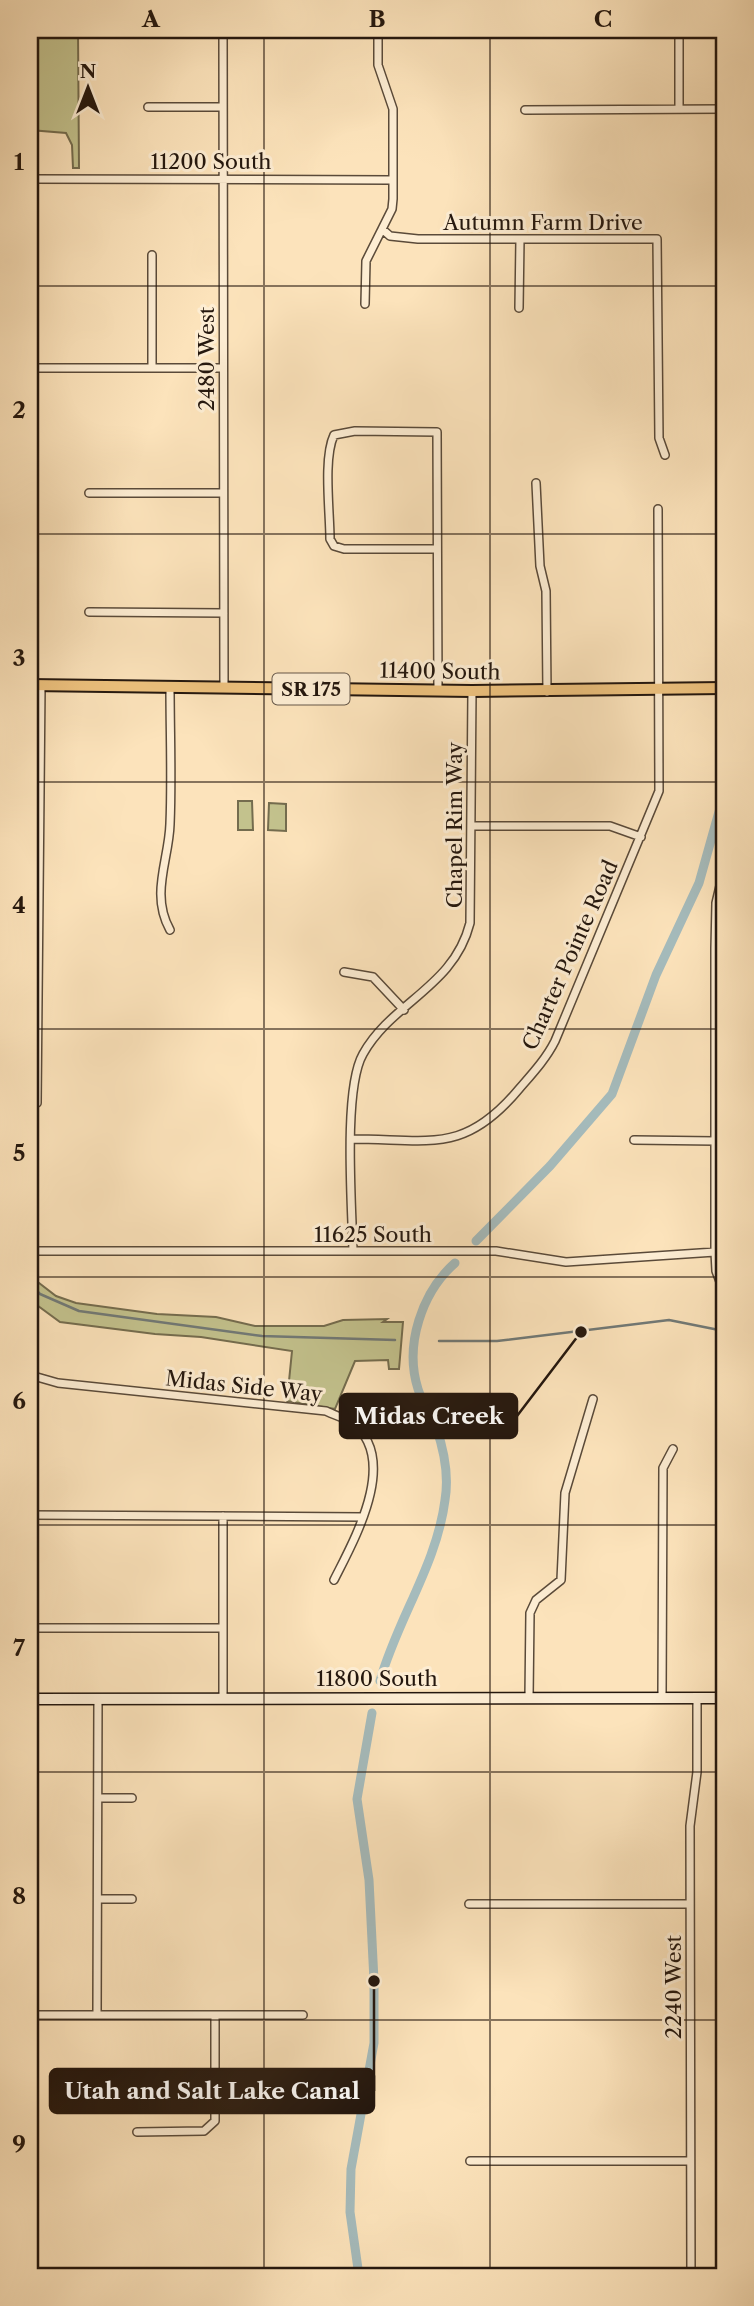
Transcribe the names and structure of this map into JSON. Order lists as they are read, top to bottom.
{
  "streets": {
    "main road": ["11400 South", "SR 175", "11800 South"],
    "street": [
      "11200 South",
      "Autumn Farm Drive",
      "2480 West",
      "Chapel Rim Way",
      "Charter Pointe Road",
      "11625 South",
      "Midas Side Way",
      "2240 West"
    ]
  },
  "crossings": [
    ["11200 South", "2480 West"],
    ["2480 West", "11400 South"],
    ["11400 South", "Chapel Rim Way"],
    ["11400 South", "Charter Pointe Road"],
    ["Chapel Rim Way", "Charter Pointe Road"],
    ["Chapel Rim Way", "11625 South"],
    ["11800 South", "2240 West"]
  ],
  "places": ["Midas Creek", "Utah and Salt Lake Canal"],
  "north": "top",
  "grid": {
    "columns": ["A", "B", "C"],
    "rows": [
      "1",
      "2",
      "3",
      "4",
      "5",
      "6",
      "7",
      "8",
      "9"
    ]
  }
}
